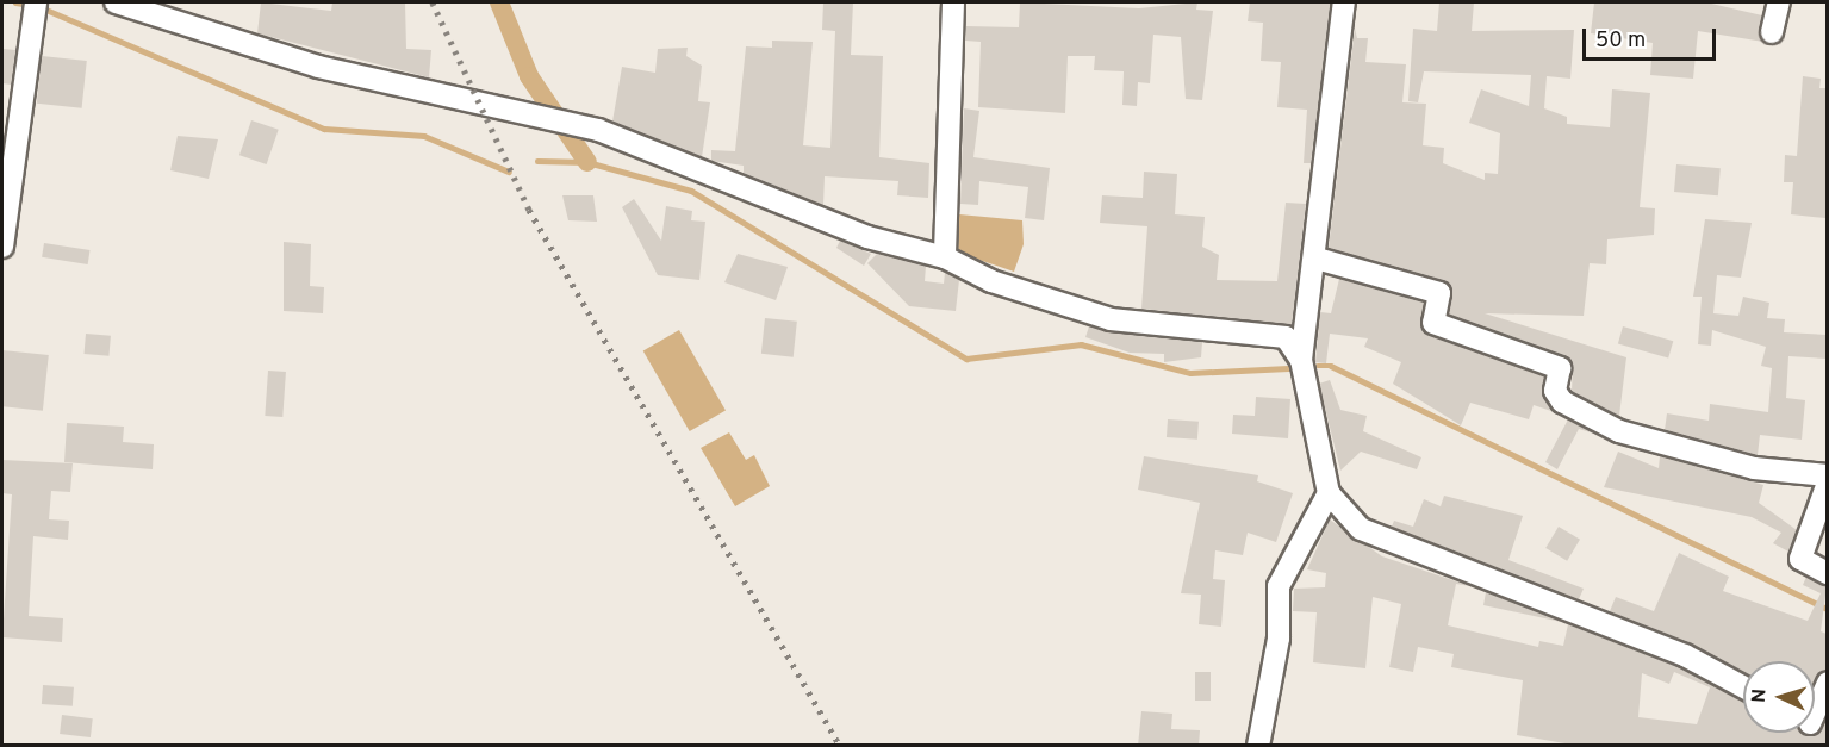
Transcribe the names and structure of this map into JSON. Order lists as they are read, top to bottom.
{
  "scale_bar": "50 m",
  "north": "left"
}
